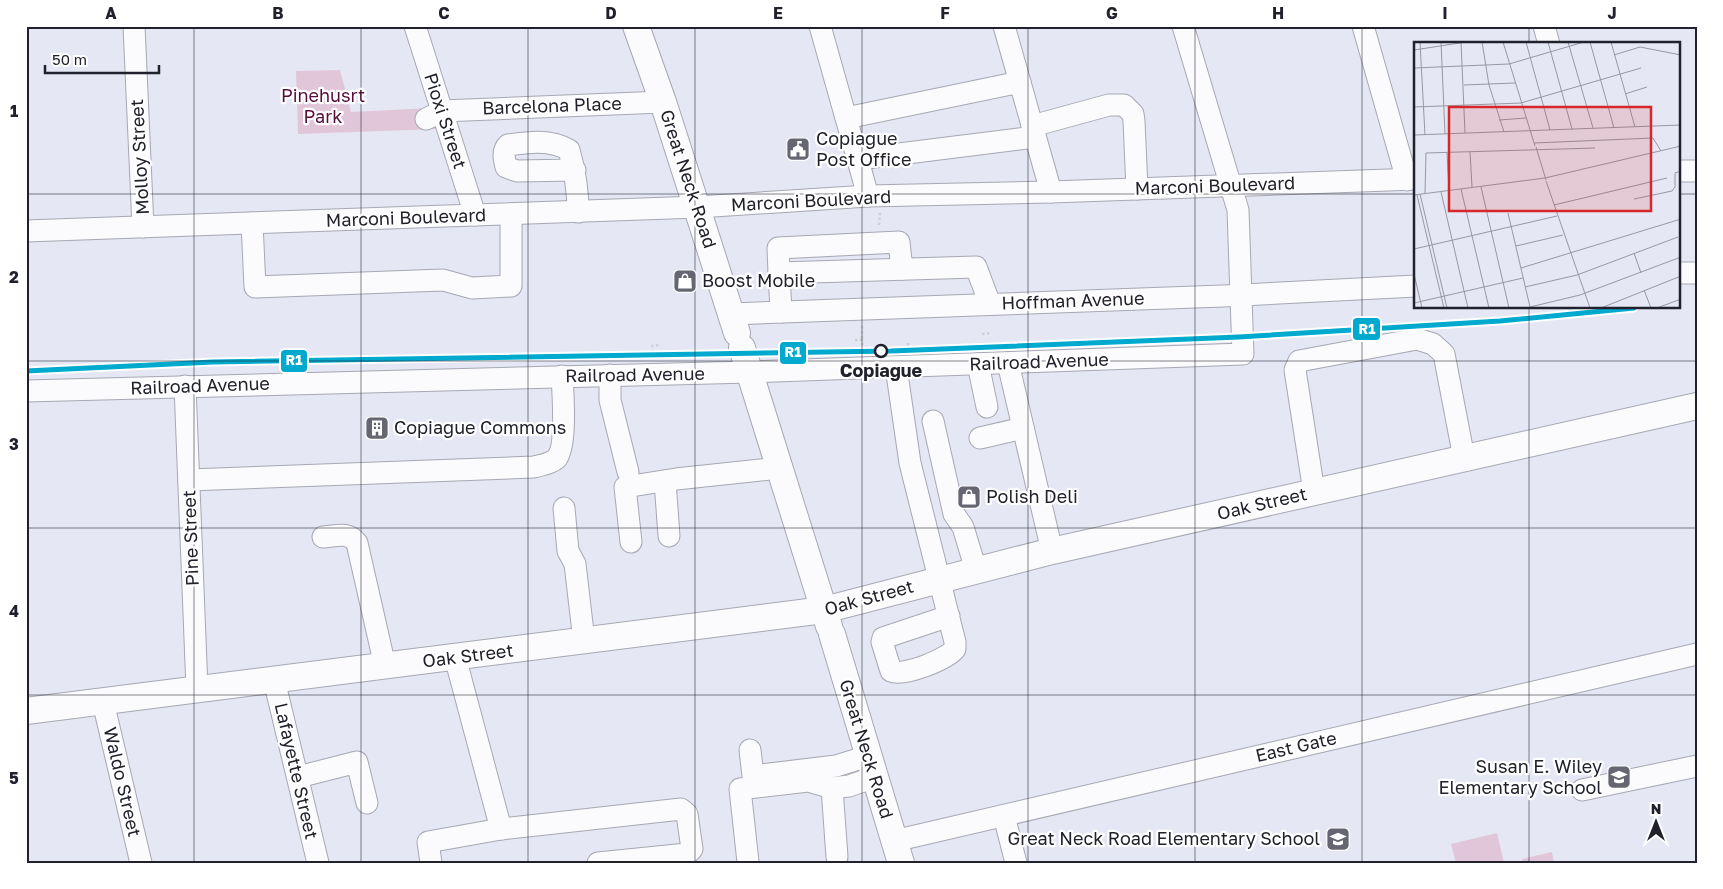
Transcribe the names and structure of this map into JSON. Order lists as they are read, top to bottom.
{
  "streets": {
    "main road": ["Great Neck Road", "Oak Street"],
    "street": [
      "Barcelona Place",
      "Pioxi Street",
      "Molloy Street",
      "Marconi Boulevard",
      "Hoffman Avenue",
      "Railroad Avenue",
      "Pine Street",
      "East Gate",
      "Lafayette Street",
      "Waldo Street"
    ]
  },
  "crossings": [
    ["Barcelona Place", "Pioxi Street"],
    ["Barcelona Place", "Great Neck Road"],
    ["Pioxi Street", "Marconi Boulevard"],
    ["Molloy Street", "Marconi Boulevard"],
    ["Great Neck Road", "Marconi Boulevard"],
    ["Great Neck Road", "Hoffman Avenue"],
    ["Great Neck Road", "Railroad Avenue"],
    ["Great Neck Road", "Oak Street"],
    ["Great Neck Road", "East Gate"],
    ["Hoffman Avenue", "Railroad Avenue"],
    ["Railroad Avenue", "Pine Street"],
    ["Oak Street", "Pine Street"],
    ["Oak Street", "Lafayette Street"],
    ["Oak Street", "Waldo Street"]
  ],
  "parks": ["Pinehusrt Park"],
  "places": {
    "public building": ["Copiague Post Office"],
    "shop": ["Boost Mobile", "Polish Deli"],
    "other": ["Copiague"],
    "building": ["Copiague Commons"],
    "school or university": ["Susan E. Wiley Elementary School", "Great Neck Road Elementary School"]
  },
  "lines": ["transit line R1"],
  "scale_bar": "50 m",
  "north": "top",
  "grid": {
    "columns": [
      "A",
      "B",
      "C",
      "D",
      "E",
      "F",
      "G",
      "H",
      "I",
      "J"
    ],
    "rows": [
      "1",
      "2",
      "3",
      "4",
      "5"
    ]
  }
}
